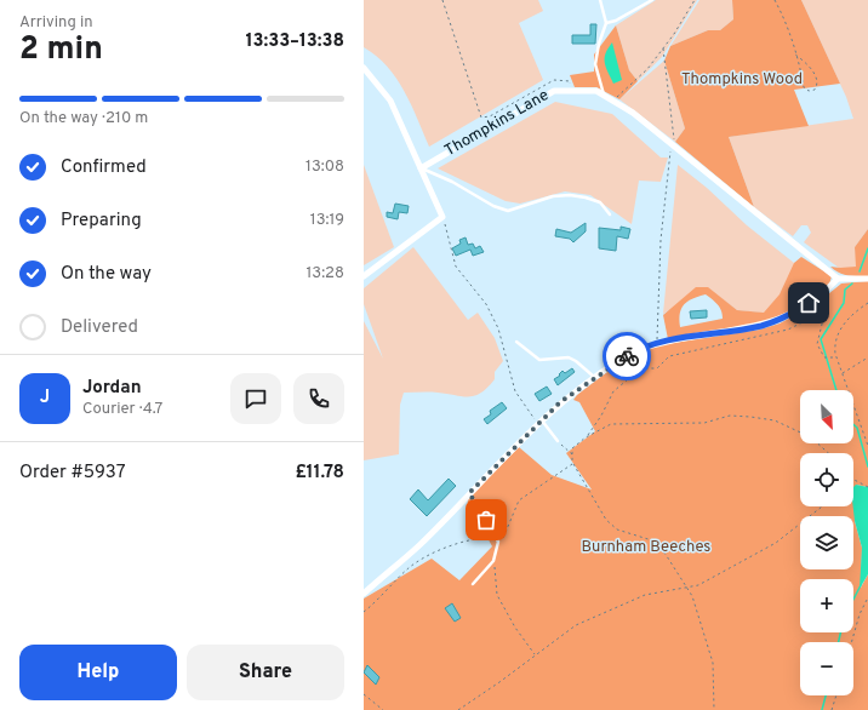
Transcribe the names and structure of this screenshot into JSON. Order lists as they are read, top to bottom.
{
  "streets": {
    "street": ["Thompkins Lane"]
  },
  "parks": ["Thompkins Wood", "Burnham Beeches"],
  "north": "bottom right",
  "page": {
    "heading": ["2 min", "Arriving in", "13:33–13:38"],
    "panel": [
      "Jordan",
      "Courier · 4.7",
      "Order #5937",
      "£11.78"
    ],
    "bar": "On the way · 210 m",
    "list": [
      ["Confirmed", "13:08"],
      ["Preparing", "13:19"],
      ["On the way", "13:28"],
      "Delivered"
    ],
    "round": "J",
    "map_buttons": ["+", "−"],
    "buttons": ["Help", "Share"]
  }
}
